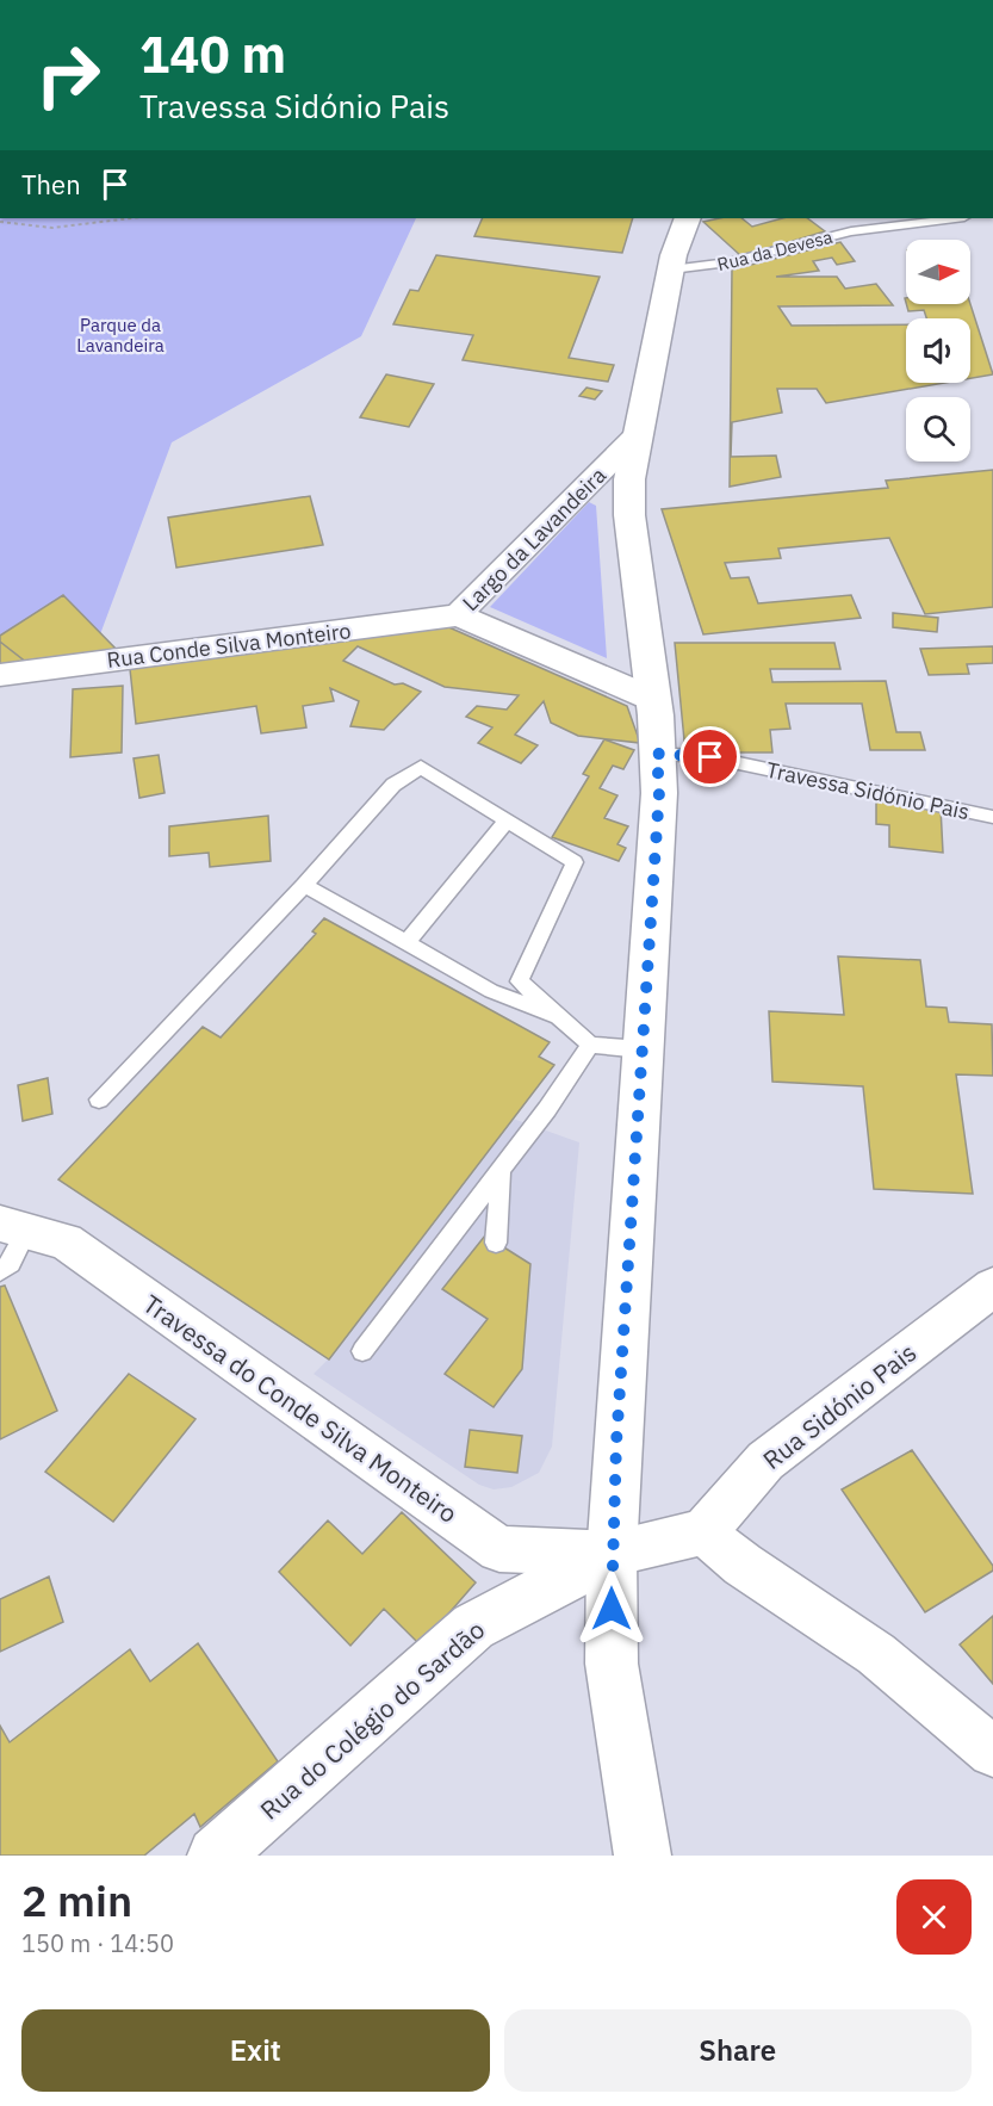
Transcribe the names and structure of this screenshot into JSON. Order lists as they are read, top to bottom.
{
  "streets": {
    "main road": ["Largo da Lavandeira", "Rua do Colégio do Sardão"],
    "street": ["Rua Conde Silva Monteiro", "Rua Sidónio Pais", "Travessa do Conde Silva Monteiro"],
    "lane": ["Rua da Devesa", "Travessa Sidónio Pais"]
  },
  "crossings": [
    ["Rua da Devesa", "Largo da Lavandeira"],
    ["Largo da Lavandeira", "Rua Conde Silva Monteiro"],
    ["Largo da Lavandeira", "Travessa Sidónio Pais"],
    ["Largo da Lavandeira", "Travessa do Conde Silva Monteiro"],
    ["Largo da Lavandeira", "Rua do Colégio do Sardão"],
    ["Travessa do Conde Silva Monteiro", "Rua do Colégio do Sardão"]
  ],
  "parks": ["Parque da Lavandeira"],
  "north": "right",
  "page": {
    "turn": ["140 m", "Travessa Sidónio Pais"],
    "then": "Then",
    "heading": ["2 min", "150 m · 14:50"],
    "buttons": ["Exit", "Share"]
  }
}
